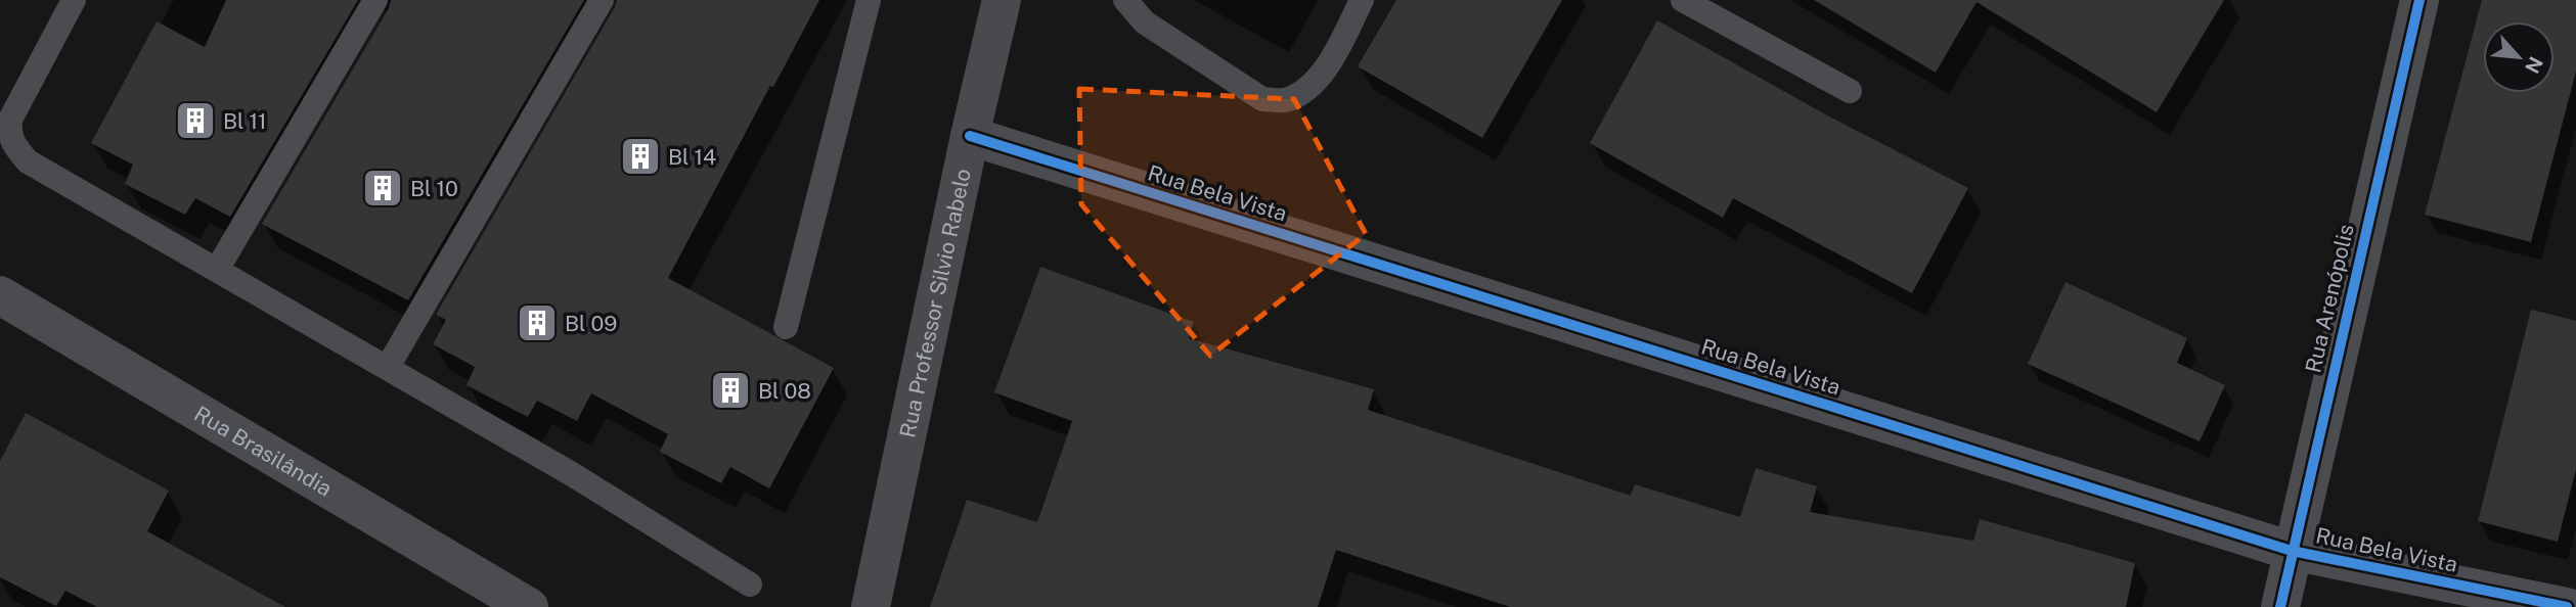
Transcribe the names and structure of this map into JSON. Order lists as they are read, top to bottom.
{
  "streets": {
    "main road": ["Rua Professor Silvio Rabelo"],
    "street": ["Rua Bela Vista", "Rua Arenópolis", "Rua Brasilândia"]
  },
  "crossings": [
    ["Rua Bela Vista", "Rua Arenópolis"],
    ["Rua Bela Vista", "Rua Professor Silvio Rabelo"]
  ],
  "places": {
    "building": [
      "Bl 11",
      "Bl 14",
      "Bl 10",
      "Bl 09",
      "Bl 08"
    ]
  },
  "north": "bottom right"
}
